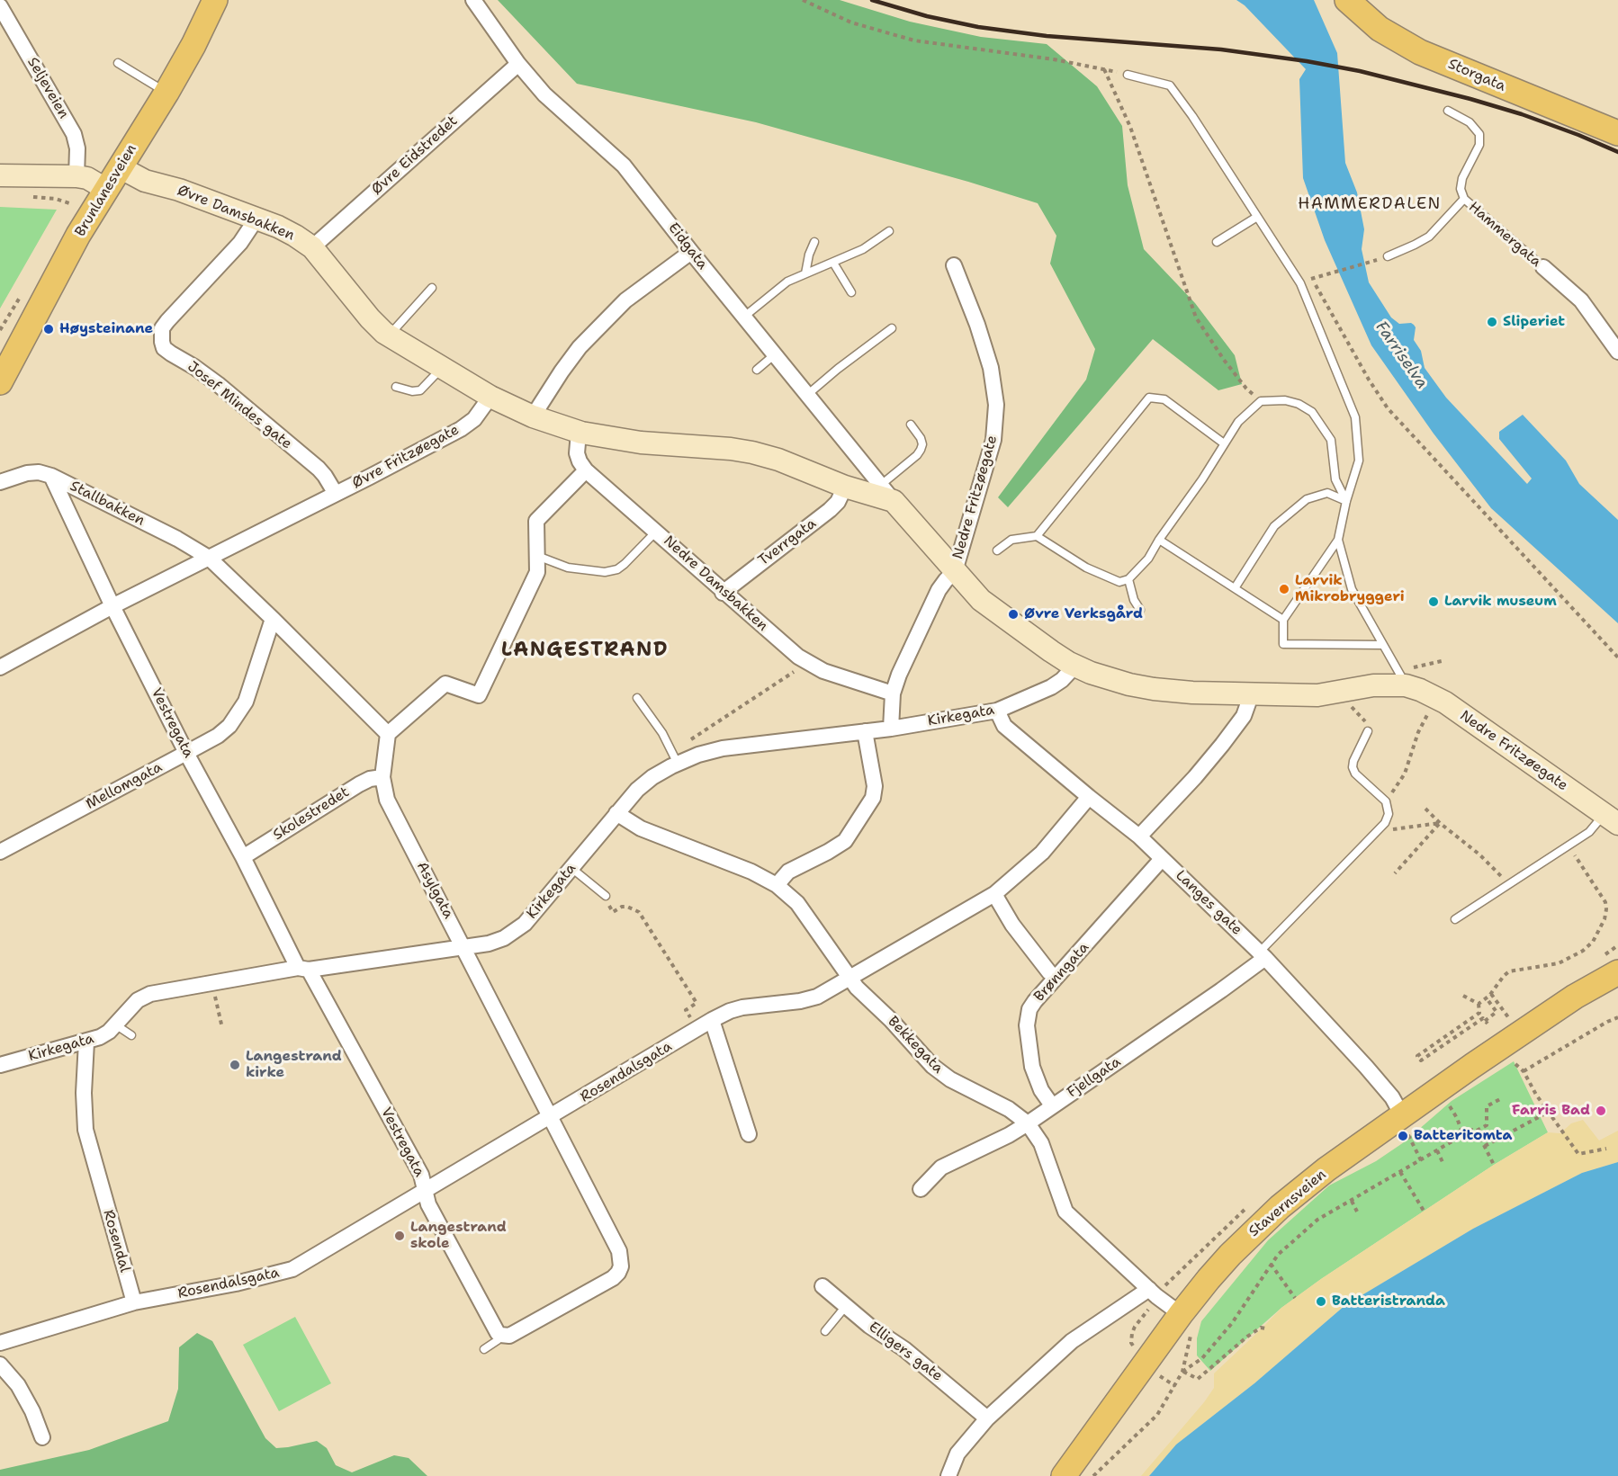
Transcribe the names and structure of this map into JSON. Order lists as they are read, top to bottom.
{
  "streets": {
    "main road": [
      "Storgata",
      "Brunlanesveien",
      "Øvre Damsbakken",
      "Nedre Fritzøegate",
      "Stavernsveien"
    ],
    "street": [
      "Seljeveien",
      "Øvre Eidstredet",
      "Hammergata",
      "Eidgata",
      "Josef Mindes gate",
      "Øvre Fritzøegate",
      "Stallbakken",
      "Tverrgata",
      "Nedre Damsbakken",
      "Kirkegata",
      "Vestregata",
      "Mellomgata",
      "Skolestredet",
      "Asylgata",
      "Langes gate",
      "Brønngata",
      "Bekkegata",
      "Rosendalsgata",
      "Fjellgata",
      "Rosendal",
      "Elligers gate"
    ]
  },
  "crossings": [
    ["Øvre Eidstredet", "Øvre Damsbakken"],
    ["Øvre Eidstredet", "Eidgata"],
    ["Brunlanesveien", "Øvre Damsbakken"],
    ["Øvre Damsbakken", "Josef Mindes gate"],
    ["Øvre Damsbakken", "Øvre Fritzøegate"],
    ["Josef Mindes gate", "Øvre Fritzøegate"],
    ["Øvre Fritzøegate", "Stallbakken"],
    ["Øvre Fritzøegate", "Vestregata"],
    ["Nedre Fritzøegate", "Kirkegata"],
    ["Stallbakken", "Vestregata"],
    ["Tverrgata", "Nedre Damsbakken"],
    ["Kirkegata", "Vestregata"],
    ["Kirkegata", "Asylgata"],
    ["Kirkegata", "Langes gate"],
    ["Kirkegata", "Bekkegata"],
    ["Kirkegata", "Rosendal"],
    ["Vestregata", "Mellomgata"],
    ["Vestregata", "Skolestredet"],
    ["Vestregata", "Asylgata"],
    ["Vestregata", "Rosendalsgata"],
    ["Skolestredet", "Asylgata"],
    ["Asylgata", "Rosendalsgata"],
    ["Langes gate", "Brønngata"],
    ["Langes gate", "Rosendalsgata"],
    ["Langes gate", "Fjellgata"],
    ["Langes gate", "Stavernsveien"],
    ["Brønngata", "Fjellgata"],
    ["Bekkegata", "Rosendalsgata"],
    ["Bekkegata", "Fjellgata"],
    ["Bekkegata", "Stavernsveien"],
    ["Rosendalsgata", "Rosendal"]
  ],
  "districts": ["HAMMERDALEN", "LANGESTRAND"],
  "water": ["Farriselva"],
  "places": [
    "Sliperiet",
    "Høysteinane",
    "Larvik Mikrobryggeri",
    "Larvik museum",
    "Øvre Verksgård",
    "Langestrand kirke",
    "Farris Bad",
    "Batteritomta",
    "Langestrand skole",
    "Batteristranda"
  ]
}
